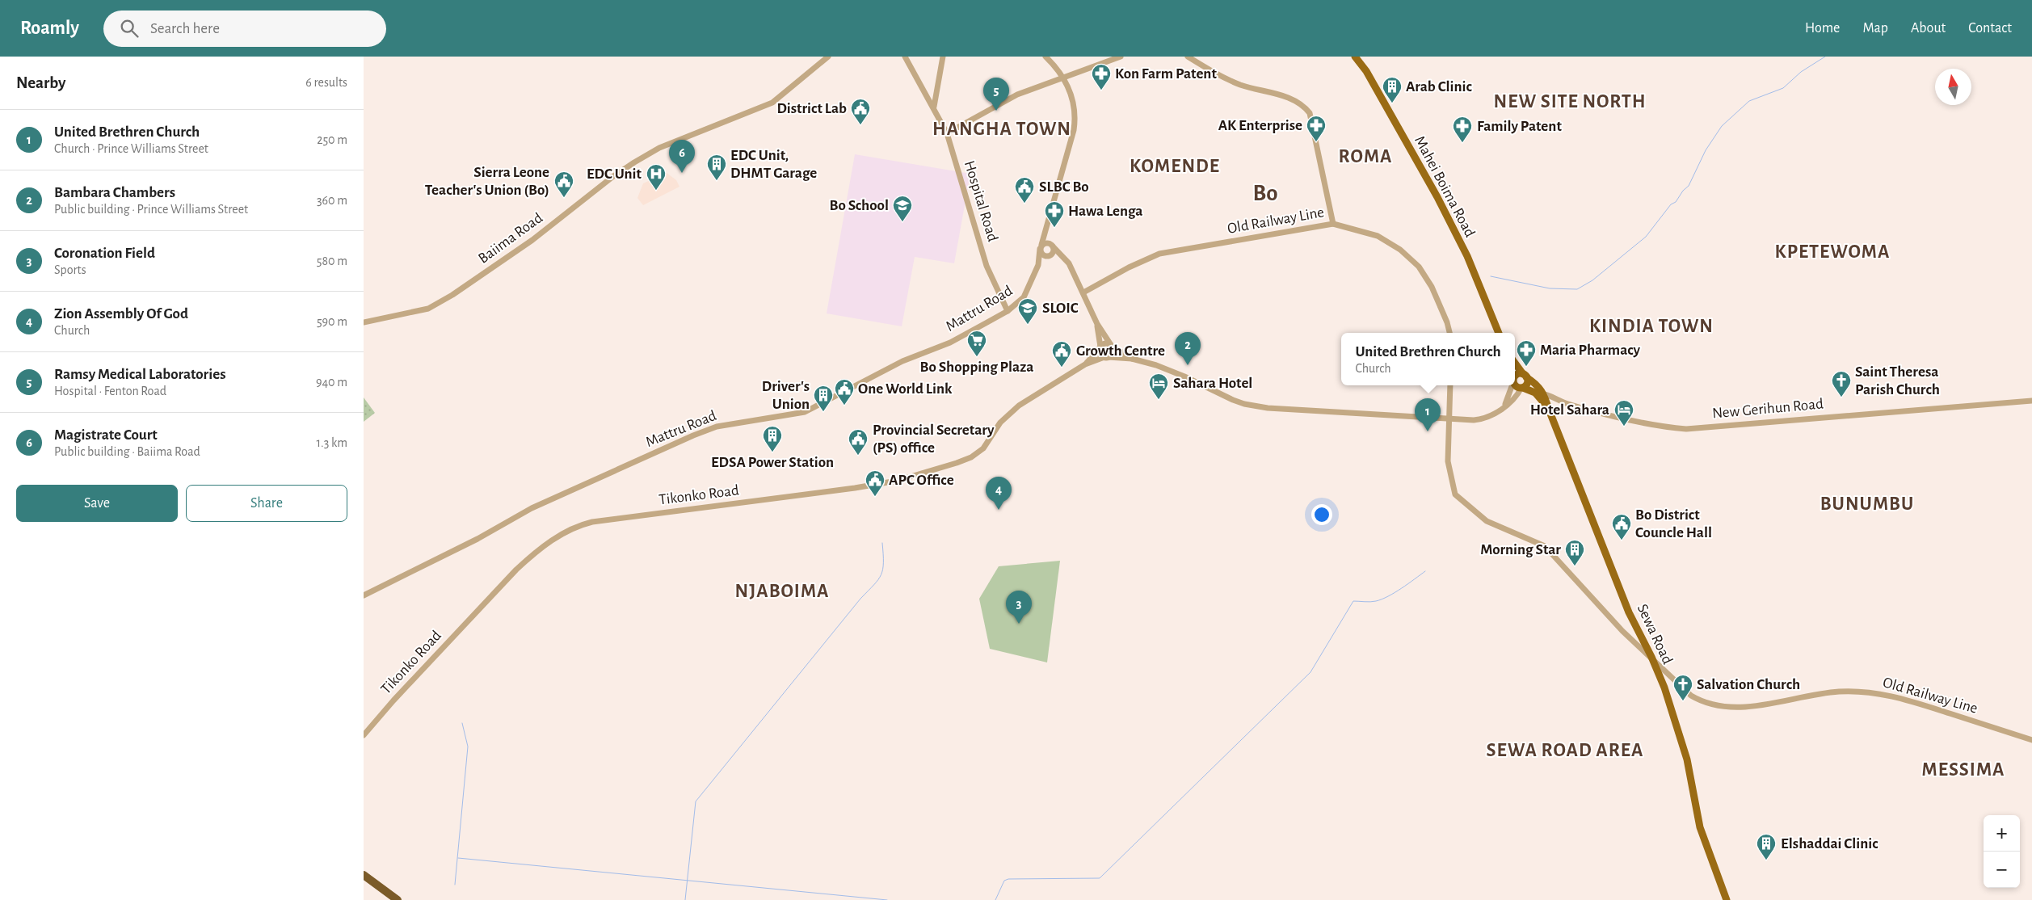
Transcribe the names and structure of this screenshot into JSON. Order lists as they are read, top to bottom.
{
  "streets": {
    "main road": ["Mahei Boima Road", "Sewa Road"],
    "street": [
      "Hospital Road",
      "Old Railway Line",
      "Baiima Road",
      "Mattru Road",
      "New Gerihun Road",
      "Tikonko Road"
    ]
  },
  "crossings": [
    ["Hospital Road", "Mattru Road"],
    ["Old Railway Line", "Sewa Road"]
  ],
  "districts": [
    "NEW SITE NORTH",
    "HANGHA TOWN",
    "ROMA",
    "KOMENDE",
    "Bo",
    "KPETEWOMA",
    "KINDIA TOWN",
    "BUNUMBU",
    "NJABOIMA",
    "SEWA ROAD AREA",
    "MESSIMA"
  ],
  "places": {
    "pharmacy": [
      "Kon Farm Patent",
      "AK Enterprise",
      "Family Patent",
      "Hawa Lenga",
      "Maria Pharmacy"
    ],
    "building": [
      "Arab Clinic",
      "EDC Unit, DHMT Garage",
      "Driver's Union",
      "EDSA Power Station",
      "Morning Star",
      "Elshaddai Clinic"
    ],
    "public building": [
      "District Lab",
      "Sierra Leone Teacher's Union (Bo)",
      "SLBC Bo",
      "Growth Centre",
      "One World Link",
      "Provincial Secretary (PS) office",
      "APC Office",
      "Bo District Councle Hall"
    ],
    "hospital": ["EDC Unit"],
    "school or university": ["Bo School", "SLOIC"],
    "supermarket": ["Bo Shopping Plaza"],
    "church": ["Saint Theresa Parish Church", "Salvation Church"],
    "hotel": ["Sahara Hotel", "Hotel Sahara"]
  },
  "north": "top",
  "page": {
    "header": "Roamly",
    "search": "Search here",
    "nav": [
      "Home",
      "Map",
      "About",
      "Contact"
    ],
    "heading": ["Nearby", "6 results"],
    "pins": [
      "5",
      "6",
      "2",
      "1",
      "4",
      "3"
    ],
    "list": [
      {
        "mark": "1",
        "name": "United Brethren Church",
        "note": "Church · Prince Williams Street",
        "value": "250 m"
      },
      {
        "mark": "2",
        "name": "Bambara Chambers",
        "note": "Public building · Prince Williams Street",
        "value": "360 m"
      },
      {
        "mark": "3",
        "name": "Coronation Field",
        "note": "Sports",
        "value": "580 m"
      },
      {
        "mark": "4",
        "name": "Zion Assembly Of God",
        "note": "Church",
        "value": "590 m"
      },
      {
        "mark": "5",
        "name": "Ramsy Medical Laboratories",
        "note": "Hospital · Fenton Road",
        "value": "940 m"
      },
      {
        "mark": "6",
        "name": "Magistrate Court",
        "note": "Public building · Baiima Road",
        "value": "1.3 km"
      }
    ],
    "popup": ["United Brethren Church", "Church"],
    "buttons": ["Save", "Share"],
    "map_buttons": ["+", "−"]
  }
}
